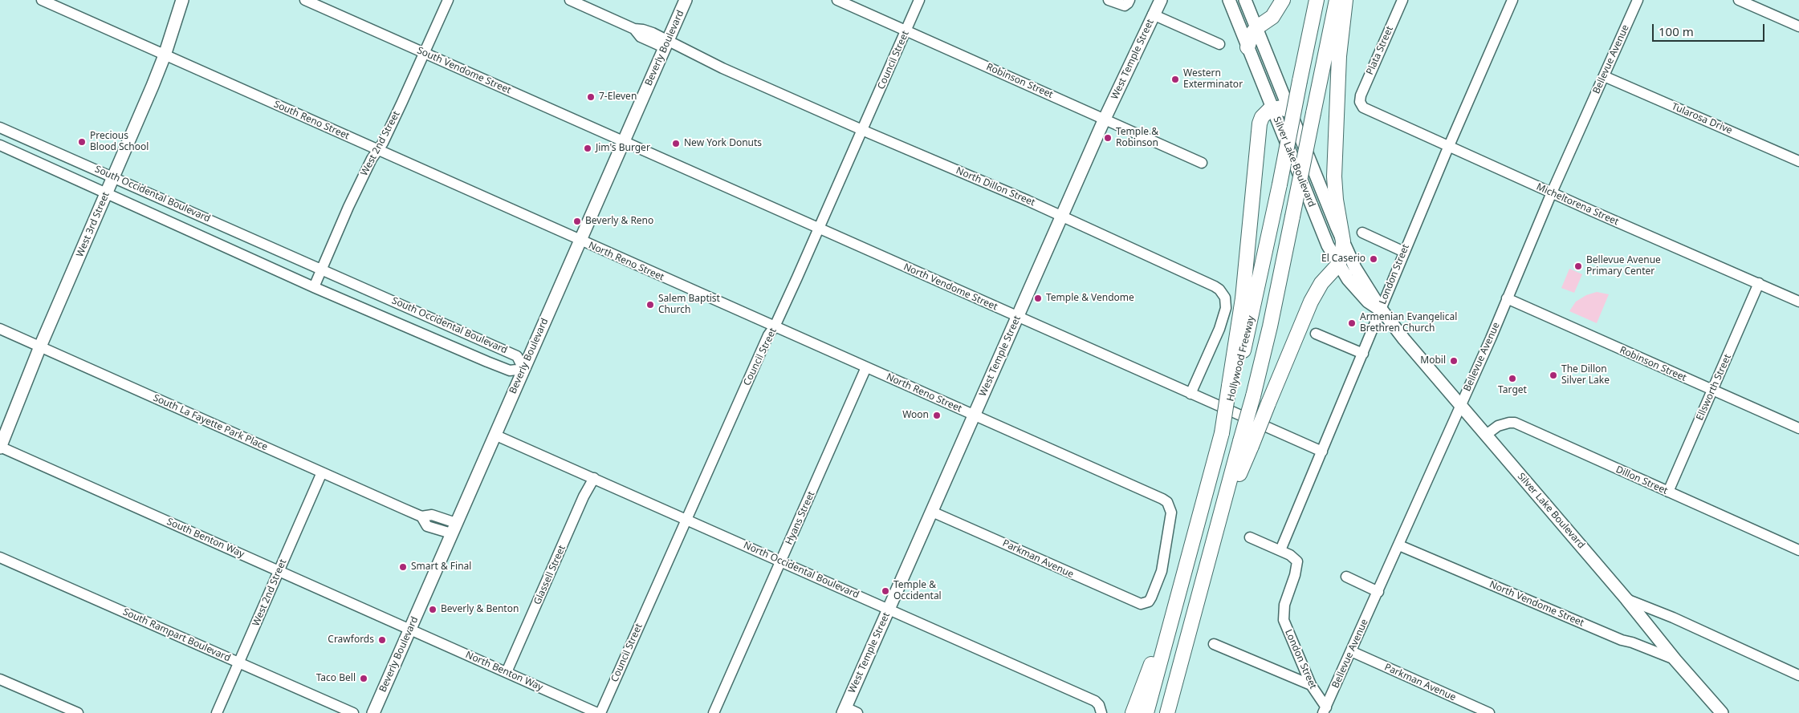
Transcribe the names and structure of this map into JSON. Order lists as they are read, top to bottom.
{
  "streets": {
    "highway": ["Hollywood Freeway"],
    "main road": [
      "Beverly Boulevard",
      "West Temple Street",
      "Silver Lake Boulevard",
      "West 3rd Street"
    ],
    "street": [
      "Plata Street",
      "Bellevue Avenue",
      "Council Street",
      "South Vendome Street",
      "Robinson Street",
      "Tularosa Drive",
      "South Reno Street",
      "West 2nd Street",
      "North Dillon Street",
      "South Occidental Boulevard",
      "Micheltorena Street",
      "North Reno Street",
      "London Street",
      "North Vendome Street",
      "Ellsworth Street",
      "South La Fayette Park Place",
      "Dillon Street",
      "Hyans Street",
      "South Benton Way",
      "Parkman Avenue",
      "North Occidental Boulevard",
      "Glassell Street",
      "South Rampart Boulevard",
      "North Benton Way"
    ]
  },
  "crossings": [
    ["Beverly Boulevard", "South Vendome Street"],
    ["Beverly Boulevard", "South Reno Street"],
    ["Beverly Boulevard", "North Dillon Street"],
    ["Beverly Boulevard", "South Occidental Boulevard"],
    ["Beverly Boulevard", "North Reno Street"],
    ["Beverly Boulevard", "North Vendome Street"],
    ["Beverly Boulevard", "South La Fayette Park Place"],
    ["Beverly Boulevard", "South Benton Way"],
    ["Beverly Boulevard", "North Occidental Boulevard"],
    ["Beverly Boulevard", "North Benton Way"],
    ["Plata Street", "Micheltorena Street"],
    ["West Temple Street", "Robinson Street"],
    ["West Temple Street", "North Dillon Street"],
    ["West Temple Street", "North Reno Street"],
    ["West Temple Street", "North Vendome Street"],
    ["West Temple Street", "Parkman Avenue"],
    ["West Temple Street", "North Occidental Boulevard"],
    ["Bellevue Avenue", "Robinson Street"],
    ["Bellevue Avenue", "Tularosa Drive"],
    ["Bellevue Avenue", "Silver Lake Boulevard"],
    ["Bellevue Avenue", "Micheltorena Street"],
    ["Bellevue Avenue", "London Street"],
    ["Bellevue Avenue", "North Vendome Street"],
    ["Bellevue Avenue", "Parkman Avenue"],
    ["Council Street", "Robinson Street"],
    ["Council Street", "North Dillon Street"],
    ["Council Street", "North Reno Street"],
    ["Council Street", "North Vendome Street"],
    ["Council Street", "North Occidental Boulevard"],
    ["Council Street", "North Benton Way"],
    ["South Vendome Street", "West 2nd Street"],
    ["South Vendome Street", "North Vendome Street"],
    ["Robinson Street", "Ellsworth Street"],
    ["South Reno Street", "West 2nd Street"],
    ["South Reno Street", "West 3rd Street"],
    ["South Reno Street", "North Reno Street"],
    ["West 2nd Street", "South Occidental Boulevard"],
    ["West 2nd Street", "South La Fayette Park Place"],
    ["West 2nd Street", "South Benton Way"],
    ["West 2nd Street", "South Rampart Boulevard"],
    ["Silver Lake Boulevard", "London Street"],
    ["Silver Lake Boulevard", "North Vendome Street"],
    ["Silver Lake Boulevard", "Dillon Street"],
    ["North Dillon Street", "North Vendome Street"],
    ["South Occidental Boulevard", "West 3rd Street"],
    ["Micheltorena Street", "London Street"],
    ["Micheltorena Street", "Ellsworth Street"],
    ["West 3rd Street", "South La Fayette Park Place"],
    ["West 3rd Street", "South Benton Way"],
    ["North Reno Street", "Hyans Street"],
    ["North Reno Street", "Parkman Avenue"],
    ["London Street", "North Vendome Street"],
    ["Ellsworth Street", "Dillon Street"],
    ["Hyans Street", "North Occidental Boulevard"],
    ["South Benton Way", "North Benton Way"],
    ["North Occidental Boulevard", "Glassell Street"],
    ["Glassell Street", "North Benton Way"]
  ],
  "places": [
    "Western Exterminator",
    "7-Eleven",
    "Temple & Robinson",
    "Precious Blood School",
    "New York Donuts",
    "Jim's Burger",
    "Beverly & Reno",
    "El Caserio",
    "Bellevue Avenue Primary Center",
    "Temple & Vendome",
    "Salem Baptist Church",
    "Armenian Evangelical Brethren Church",
    "Mobil",
    "The Dillon Silver Lake",
    "Target",
    "Woon",
    "Smart & Final",
    "Temple & Occidental",
    "Beverly & Benton",
    "Crawfords",
    "Taco Bell"
  ],
  "scale_bar": "100 m"
}
